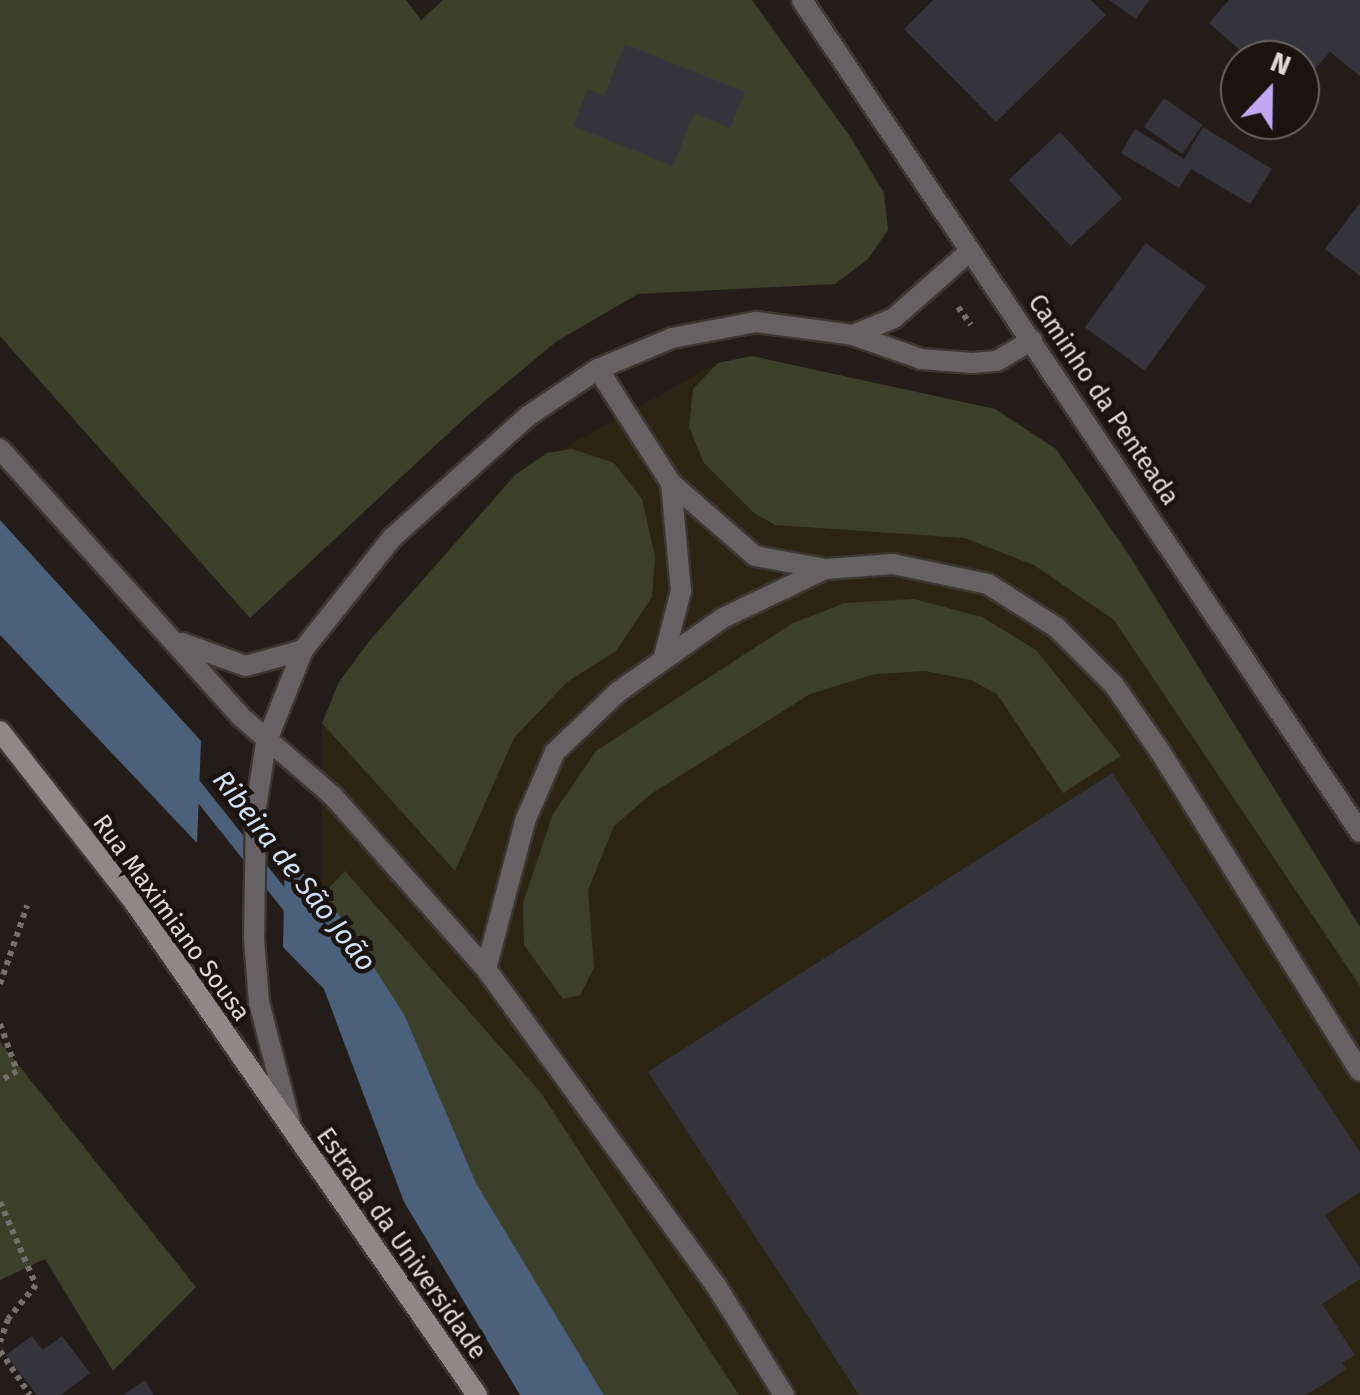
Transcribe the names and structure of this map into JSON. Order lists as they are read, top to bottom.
{
  "streets": {
    "main road": ["Rua Maximiano Sousa", "Estrada da Universidade"],
    "street": ["Caminho da Penteada"]
  },
  "crossings": [
    ["Caminho da Penteada", "Estrada da Universidade"],
    ["Rua Maximiano Sousa", "Estrada da Universidade"]
  ],
  "water": ["Ribeira de São João"],
  "north": "top"
}
